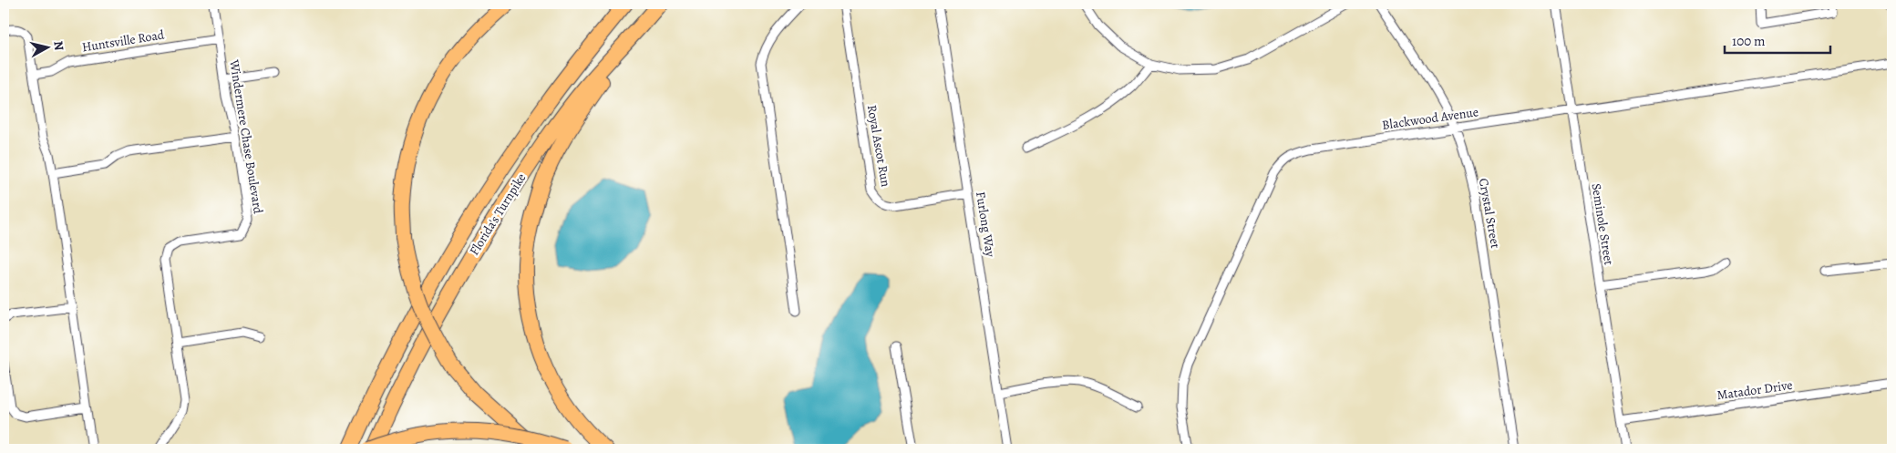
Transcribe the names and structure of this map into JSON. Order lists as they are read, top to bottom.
{
  "streets": {
    "highway": ["Florida's Turnpike"],
    "street": [
      "Huntsville Road",
      "Blackwood Avenue",
      "Windermere Chase Boulevard",
      "Royal Ascot Run",
      "Crystal Street",
      "Furlong Way",
      "Seminole Street",
      "Matador Drive"
    ]
  },
  "crossings": [
    ["Huntsville Road", "Windermere Chase Boulevard"],
    ["Blackwood Avenue", "Crystal Street"],
    ["Blackwood Avenue", "Seminole Street"],
    ["Royal Ascot Run", "Furlong Way"],
    ["Seminole Street", "Matador Drive"]
  ],
  "scale_bar": "100 m",
  "north": "right"
}
